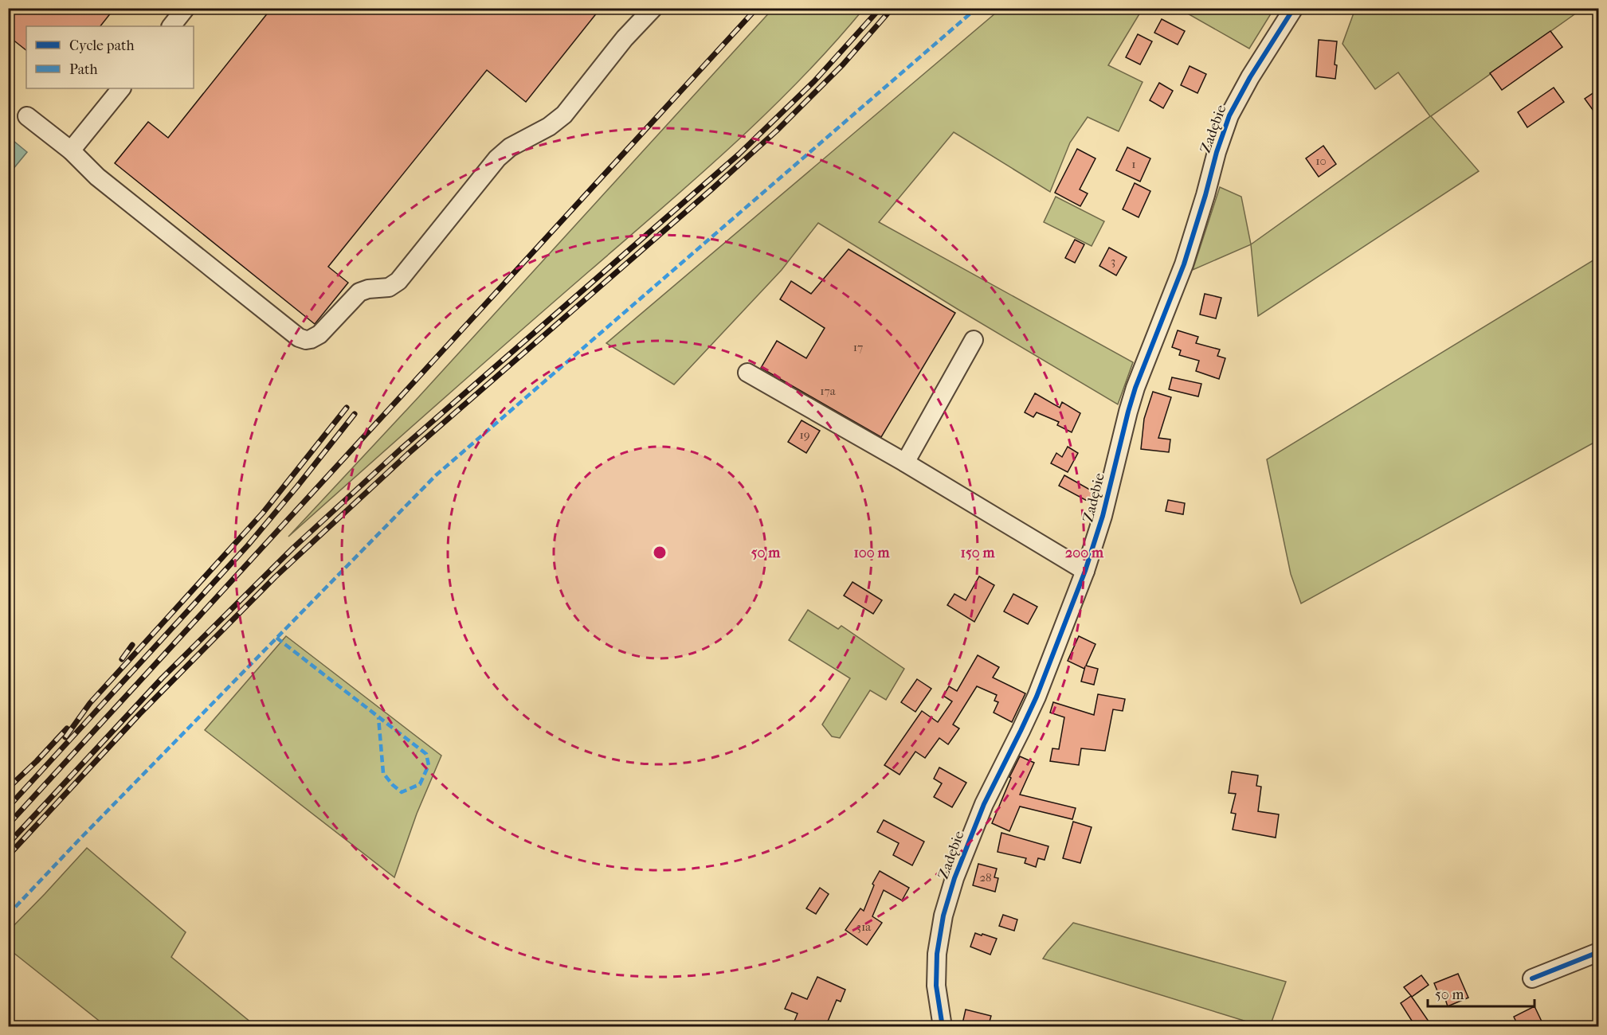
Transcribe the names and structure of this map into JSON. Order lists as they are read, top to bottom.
{
  "streets": {
    "street": ["Zadębie"]
  },
  "house_numbers": [
    "10",
    "1",
    "3",
    "17",
    "17a",
    "19",
    "28",
    "31a"
  ],
  "legend": ["Cycle path", "Path"],
  "scale_bar": "50 m",
  "rings": [
    "50 m",
    "100 m",
    "150 m",
    "200 m"
  ]
}
